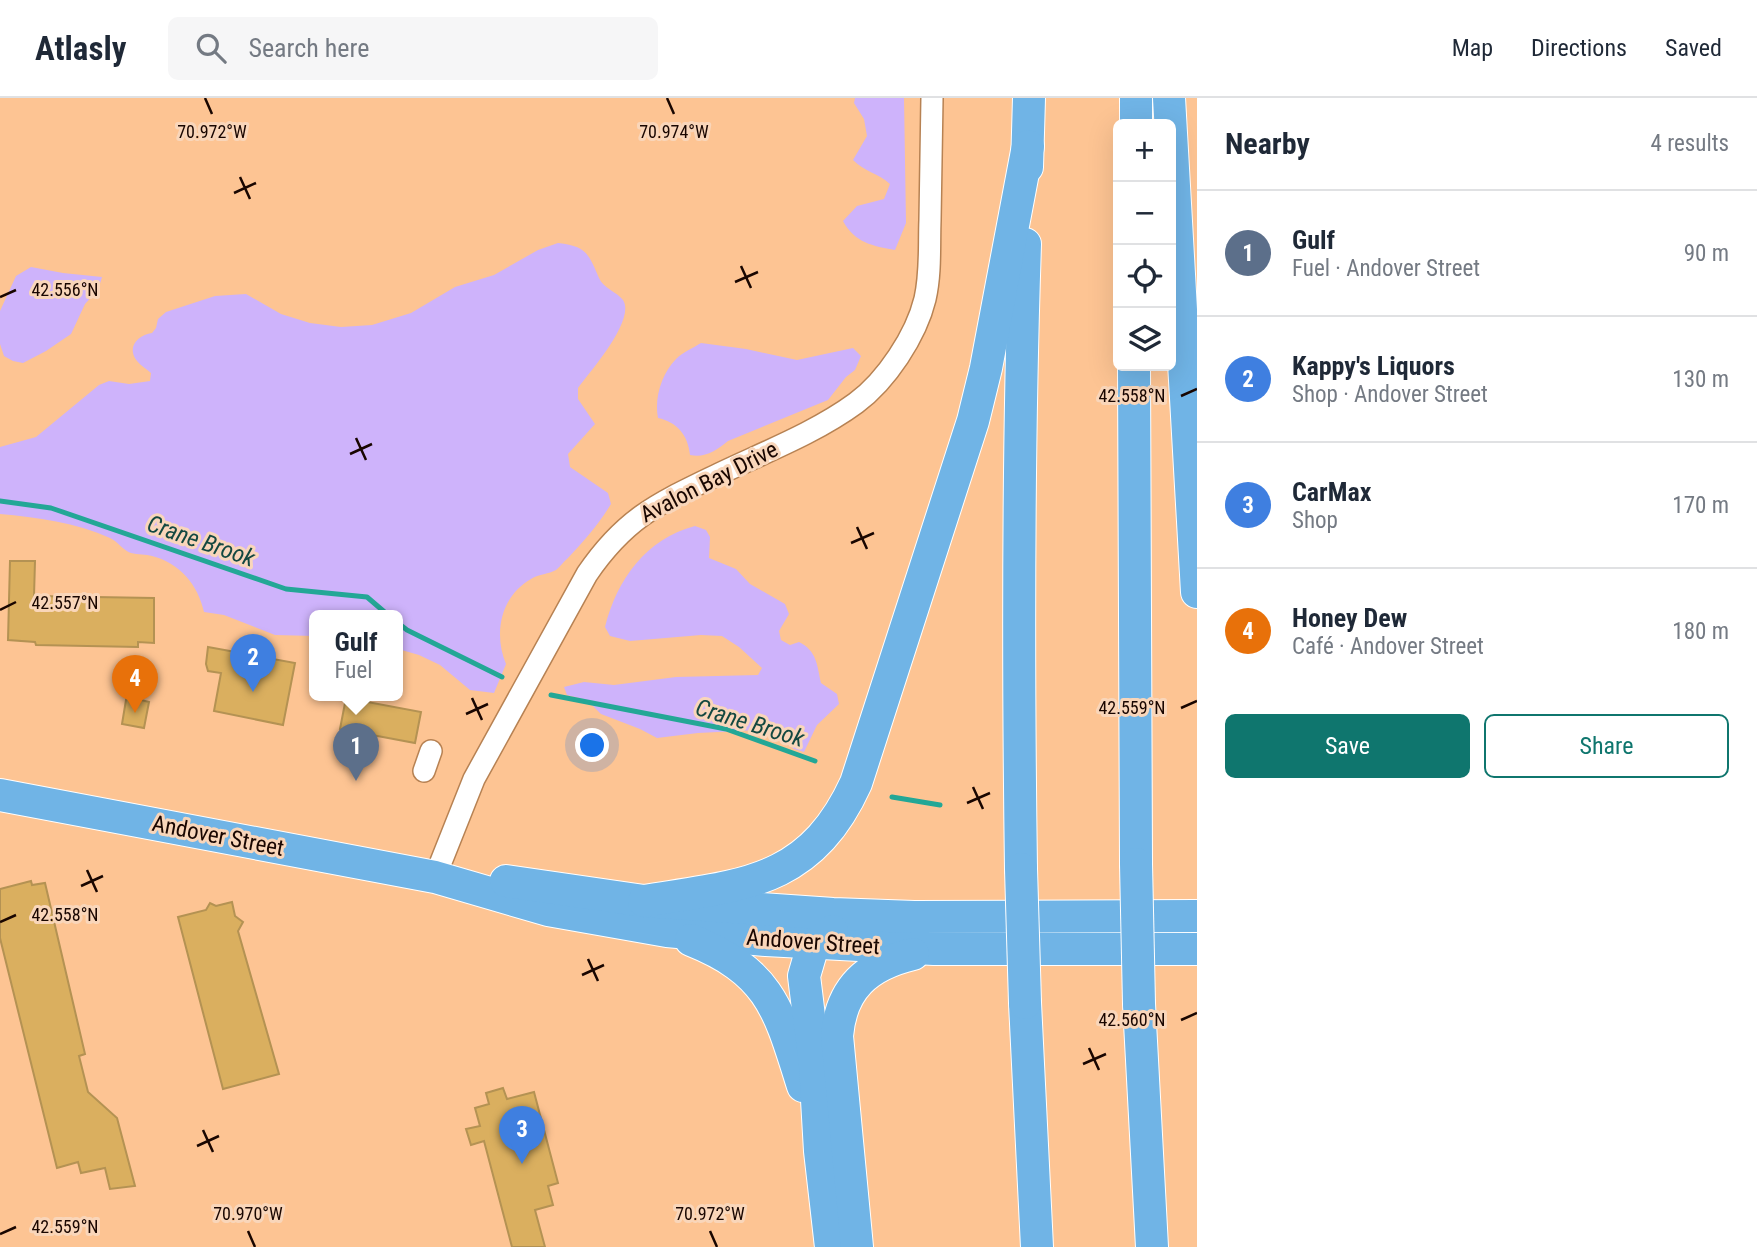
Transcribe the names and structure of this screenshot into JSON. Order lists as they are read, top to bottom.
{
  "streets": {
    "highway": ["Andover Street"],
    "street": ["Avalon Bay Drive"]
  },
  "crossings": [
    ["Avalon Bay Drive", "Andover Street"]
  ],
  "water": ["Crane Brook"],
  "page": {
    "header": "Atlasly",
    "search": "Search here",
    "nav": ["Map", "Directions", "Saved"],
    "heading": ["Nearby", "4 results"],
    "map_buttons": ["+", "−"],
    "list": [
      {
        "mark": "1",
        "name": "Gulf",
        "note": "Fuel · Andover Street",
        "value": "90 m"
      },
      {
        "mark": "2",
        "name": "Kappy's Liquors",
        "note": "Shop · Andover Street",
        "value": "130 m"
      },
      {
        "mark": "3",
        "name": "CarMax",
        "note": "Shop",
        "value": "170 m"
      },
      {
        "mark": "4",
        "name": "Honey Dew",
        "note": "Café · Andover Street",
        "value": "180 m"
      }
    ],
    "popup": ["Gulf", "Fuel"],
    "pins": [
      "2",
      "4",
      "1",
      "3"
    ],
    "buttons": ["Save", "Share"]
  },
  "coordinates": [
    "70.972°W",
    "70.974°W",
    "42.556°N",
    "42.558°N",
    "42.557°N",
    "42.559°N",
    "42.560°N",
    "70.970°W"
  ]
}
